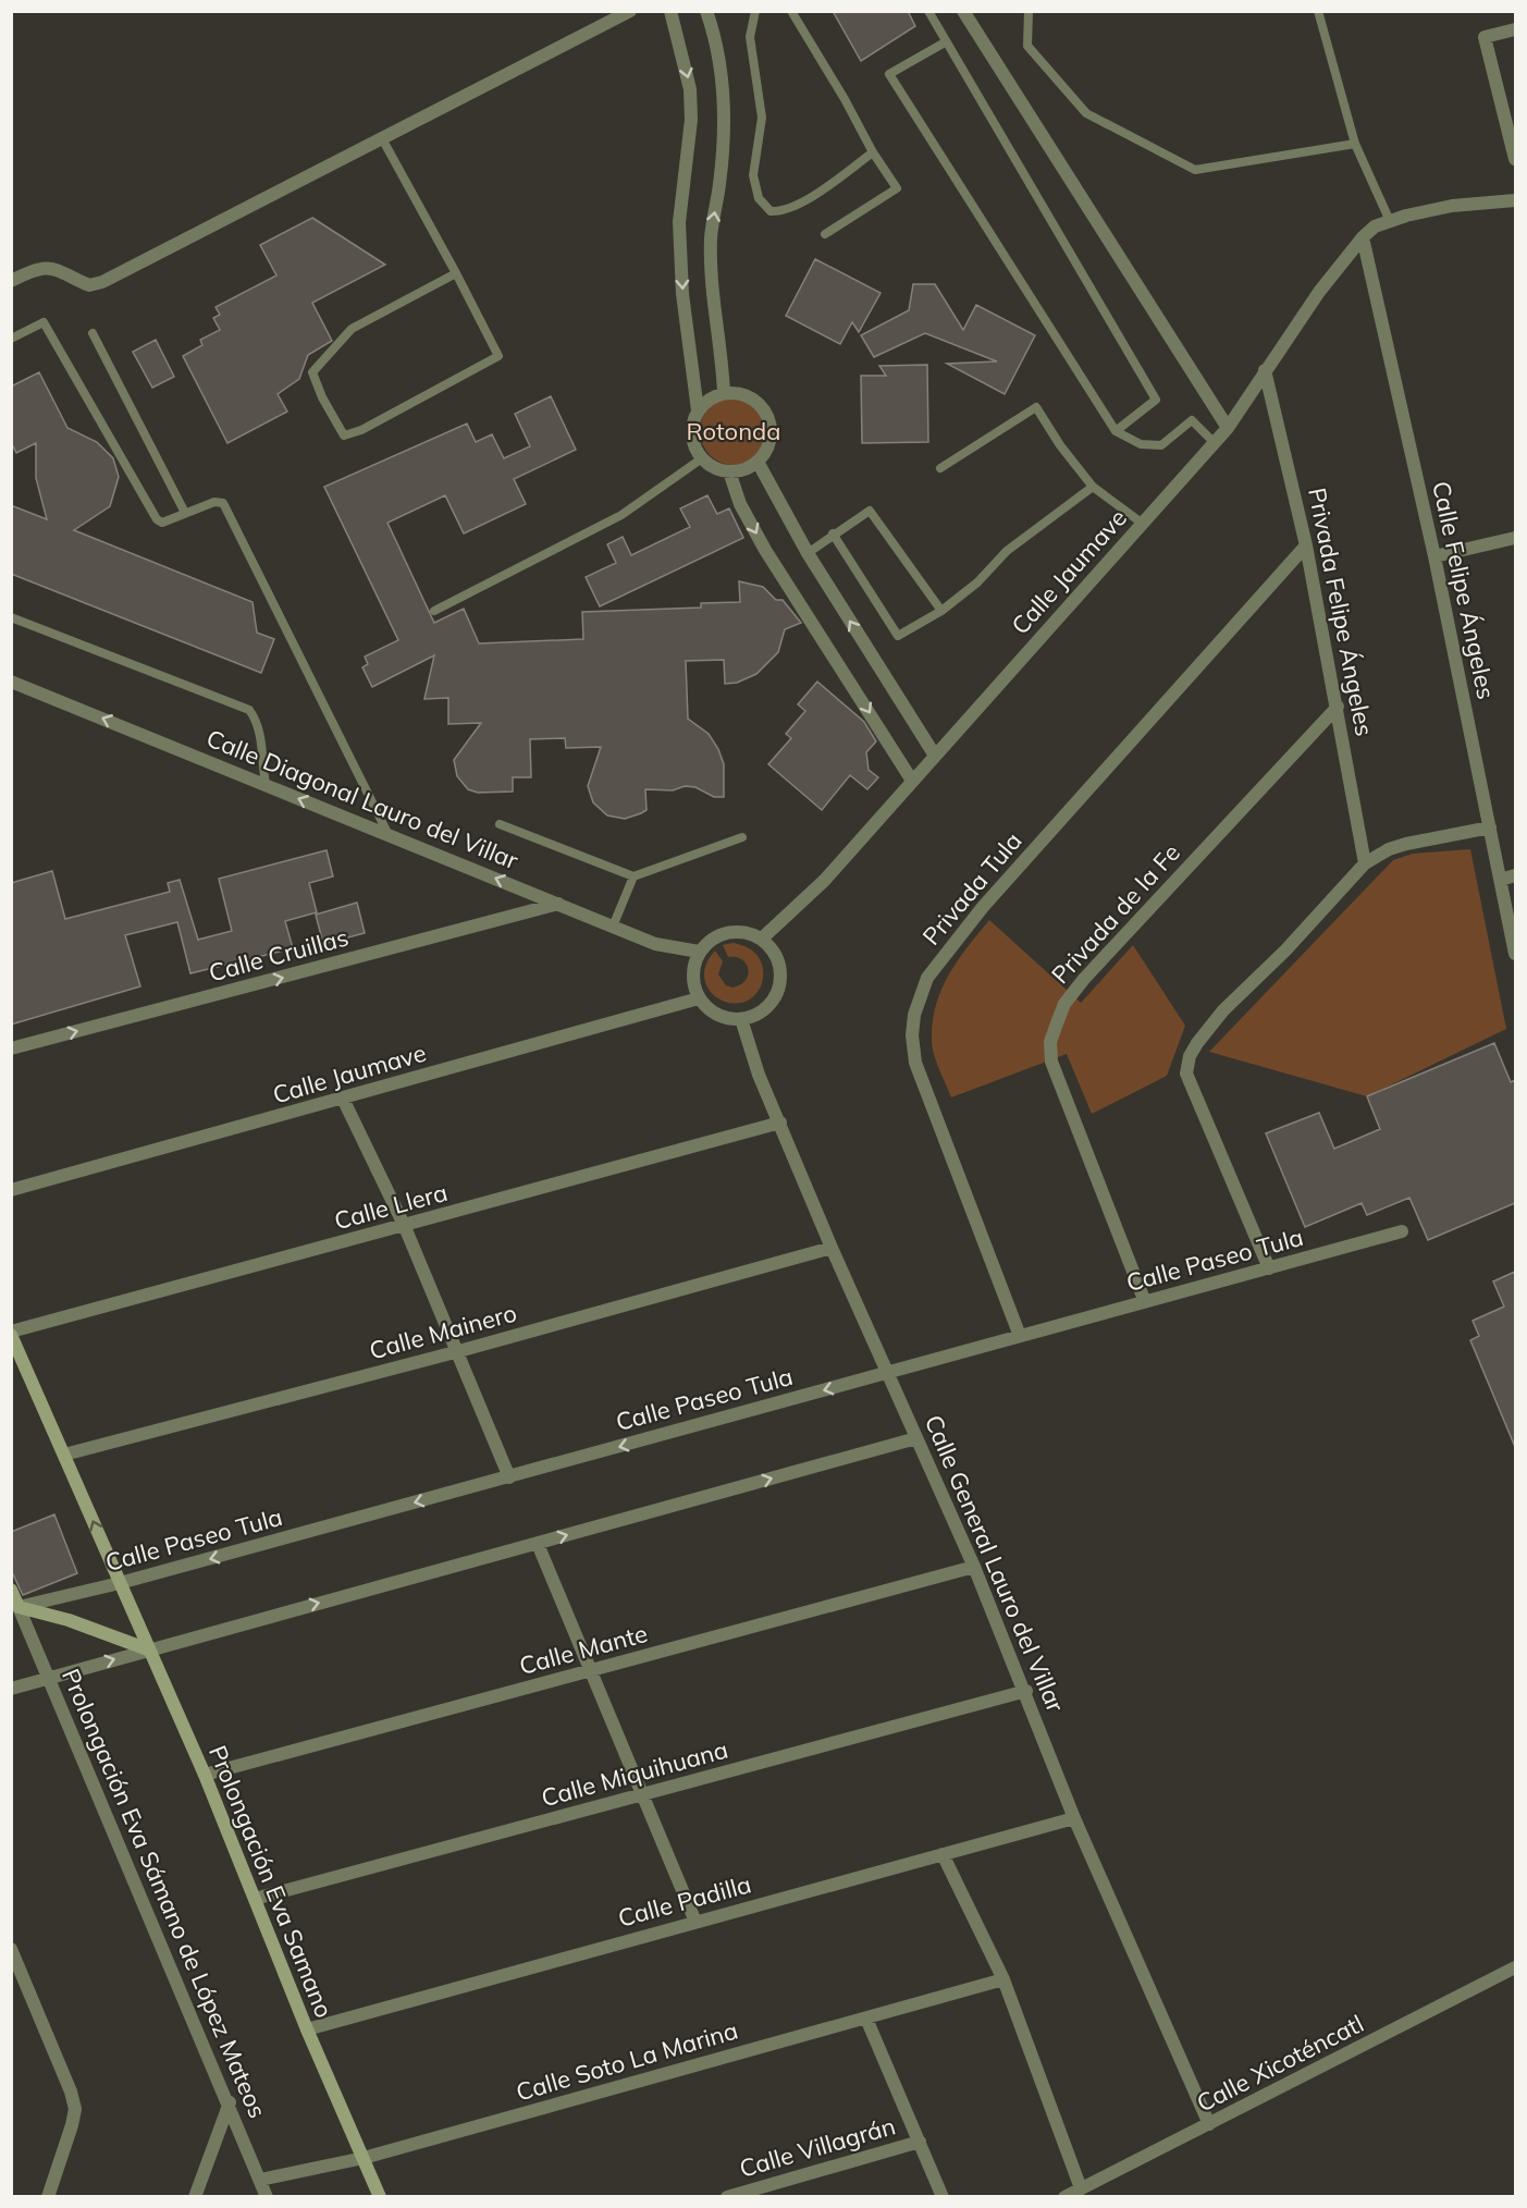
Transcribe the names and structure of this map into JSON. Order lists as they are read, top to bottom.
{
  "streets": {
    "main road": ["Prolongación Eva Samano"],
    "street": [
      "Calle Jaumave",
      "Calle Felipe Ángeles",
      "Privada Felipe Ángeles",
      "Calle Diagonal Lauro del Villar",
      "Privada Tula",
      "Privada de la Fe",
      "Calle Cruillas",
      "Calle Llera",
      "Calle Paseo Tula",
      "Calle Mainero",
      "Calle General Lauro del Villar",
      "Calle Mante",
      "Calle Miquihuana",
      "Prolongación Eva Sámano de López Mateos",
      "Calle Padilla",
      "Calle Soto La Marina",
      "Calle Xicoténcatl",
      "Calle Villagrán"
    ]
  },
  "crossings": [
    ["Calle Jaumave", "Calle Felipe Ángeles"],
    ["Calle Jaumave", "Privada Felipe Ángeles"],
    ["Calle Jaumave", "Calle Diagonal Lauro del Villar"],
    ["Calle Jaumave", "Calle General Lauro del Villar"],
    ["Privada Felipe Ángeles", "Privada Tula"],
    ["Privada Felipe Ángeles", "Privada de la Fe"],
    ["Calle Diagonal Lauro del Villar", "Calle Cruillas"],
    ["Calle Diagonal Lauro del Villar", "Calle General Lauro del Villar"],
    ["Privada Tula", "Calle Paseo Tula"],
    ["Privada de la Fe", "Calle Paseo Tula"],
    ["Calle Llera", "Calle General Lauro del Villar"],
    ["Calle Llera", "Prolongación Eva Samano"],
    ["Calle Paseo Tula", "Calle General Lauro del Villar"],
    ["Calle Paseo Tula", "Prolongación Eva Samano"],
    ["Calle Paseo Tula", "Prolongación Eva Sámano de López Mateos"],
    ["Calle Mainero", "Calle General Lauro del Villar"],
    ["Calle Mainero", "Prolongación Eva Samano"],
    ["Calle General Lauro del Villar", "Calle Mante"],
    ["Calle General Lauro del Villar", "Calle Miquihuana"],
    ["Calle General Lauro del Villar", "Calle Padilla"],
    ["Calle General Lauro del Villar", "Calle Xicoténcatl"],
    ["Calle Mante", "Prolongación Eva Samano"],
    ["Calle Miquihuana", "Prolongación Eva Samano"],
    ["Prolongación Eva Samano", "Calle Padilla"],
    ["Prolongación Eva Samano", "Calle Soto La Marina"],
    ["Prolongación Eva Sámano de López Mateos", "Calle Soto La Marina"]
  ],
  "one_way": ["Calle Diagonal Lauro del Villar", "Calle Cruillas"],
  "parks": ["Rotonda"]
}
